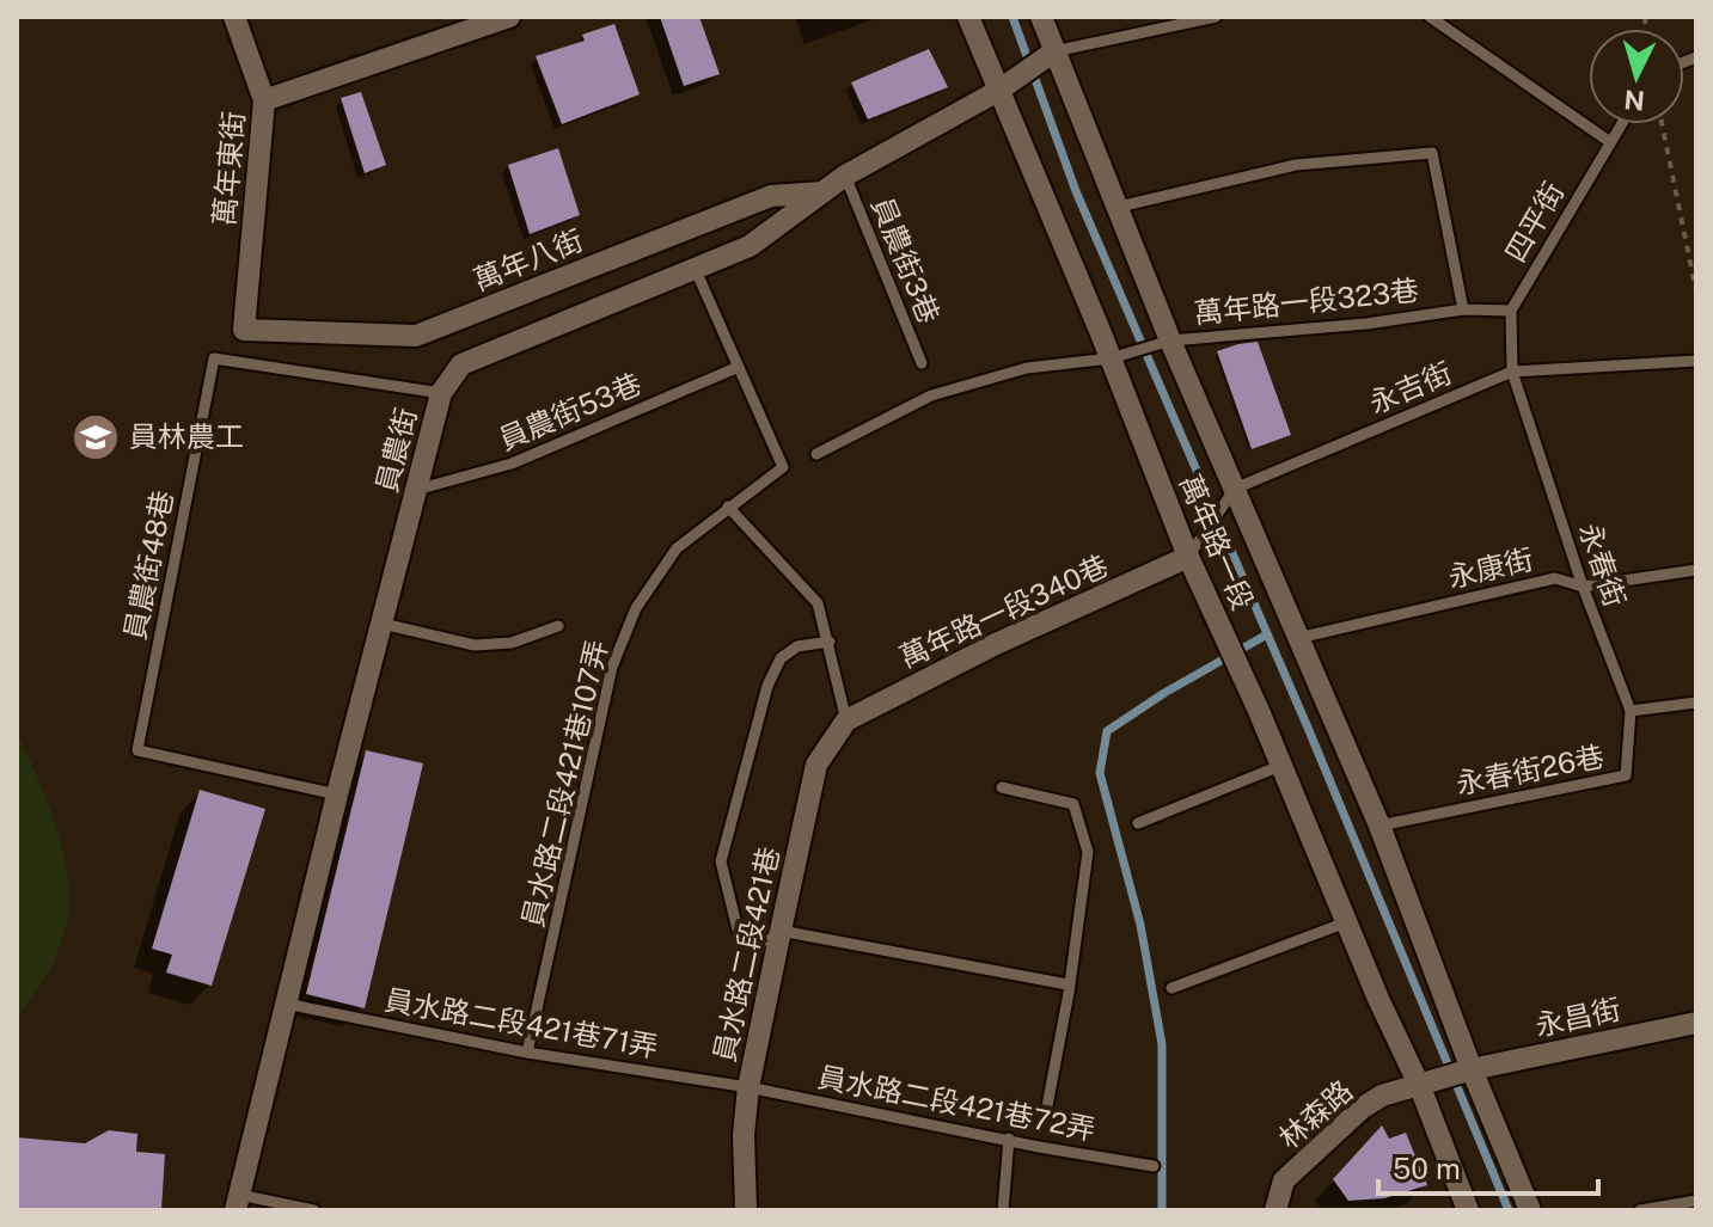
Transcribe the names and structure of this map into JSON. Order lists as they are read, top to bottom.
{
  "streets": {
    "street": [
      "萬年東街",
      "萬年八街",
      "員農街",
      "萬年路一段",
      "萬年路一段340巷",
      "員水路二段421巷",
      "永昌街",
      "林森路"
    ],
    "lane": [
      "四平街",
      "員農街3巷",
      "萬年路一段323巷",
      "永吉街",
      "員農街53巷",
      "員農街48巷",
      "永春街",
      "永康街",
      "永春街26巷",
      "員水路二段421巷107弄",
      "員水路二段421巷71弄",
      "員水路二段421巷72弄"
    ]
  },
  "crossings": [
    ["萬年東街", "萬年八街"],
    ["四平街", "萬年路一段323巷"],
    ["萬年八街", "員農街"],
    ["員農街3巷", "員農街"],
    ["萬年路一段323巷", "萬年路一段"],
    ["永吉街", "萬年路一段"],
    ["永吉街", "永春街"],
    ["員農街53巷", "員農街"],
    ["員農街53巷", "員水路二段421巷107弄"],
    ["員農街", "萬年路一段"],
    ["員農街", "員農街48巷"],
    ["員農街", "員水路二段421巷71弄"],
    ["萬年路一段", "永康街"],
    ["萬年路一段", "萬年路一段340巷"],
    ["萬年路一段", "永春街26巷"],
    ["萬年路一段", "永昌街"],
    ["萬年路一段", "林森路"],
    ["永春街", "永康街"],
    ["永春街", "永春街26巷"],
    ["萬年路一段340巷", "員水路二段421巷"],
    ["員水路二段421巷107弄", "員水路二段421巷71弄"],
    ["員水路二段421巷", "員水路二段421巷71弄"],
    ["員水路二段421巷", "員水路二段421巷72弄"],
    ["永昌街", "林森路"],
    ["員水路二段421巷71弄", "員水路二段421巷72弄"]
  ],
  "places": {
    "school or university": ["員林農工"]
  },
  "scale_bar": "50 m",
  "north": "bottom"
}
